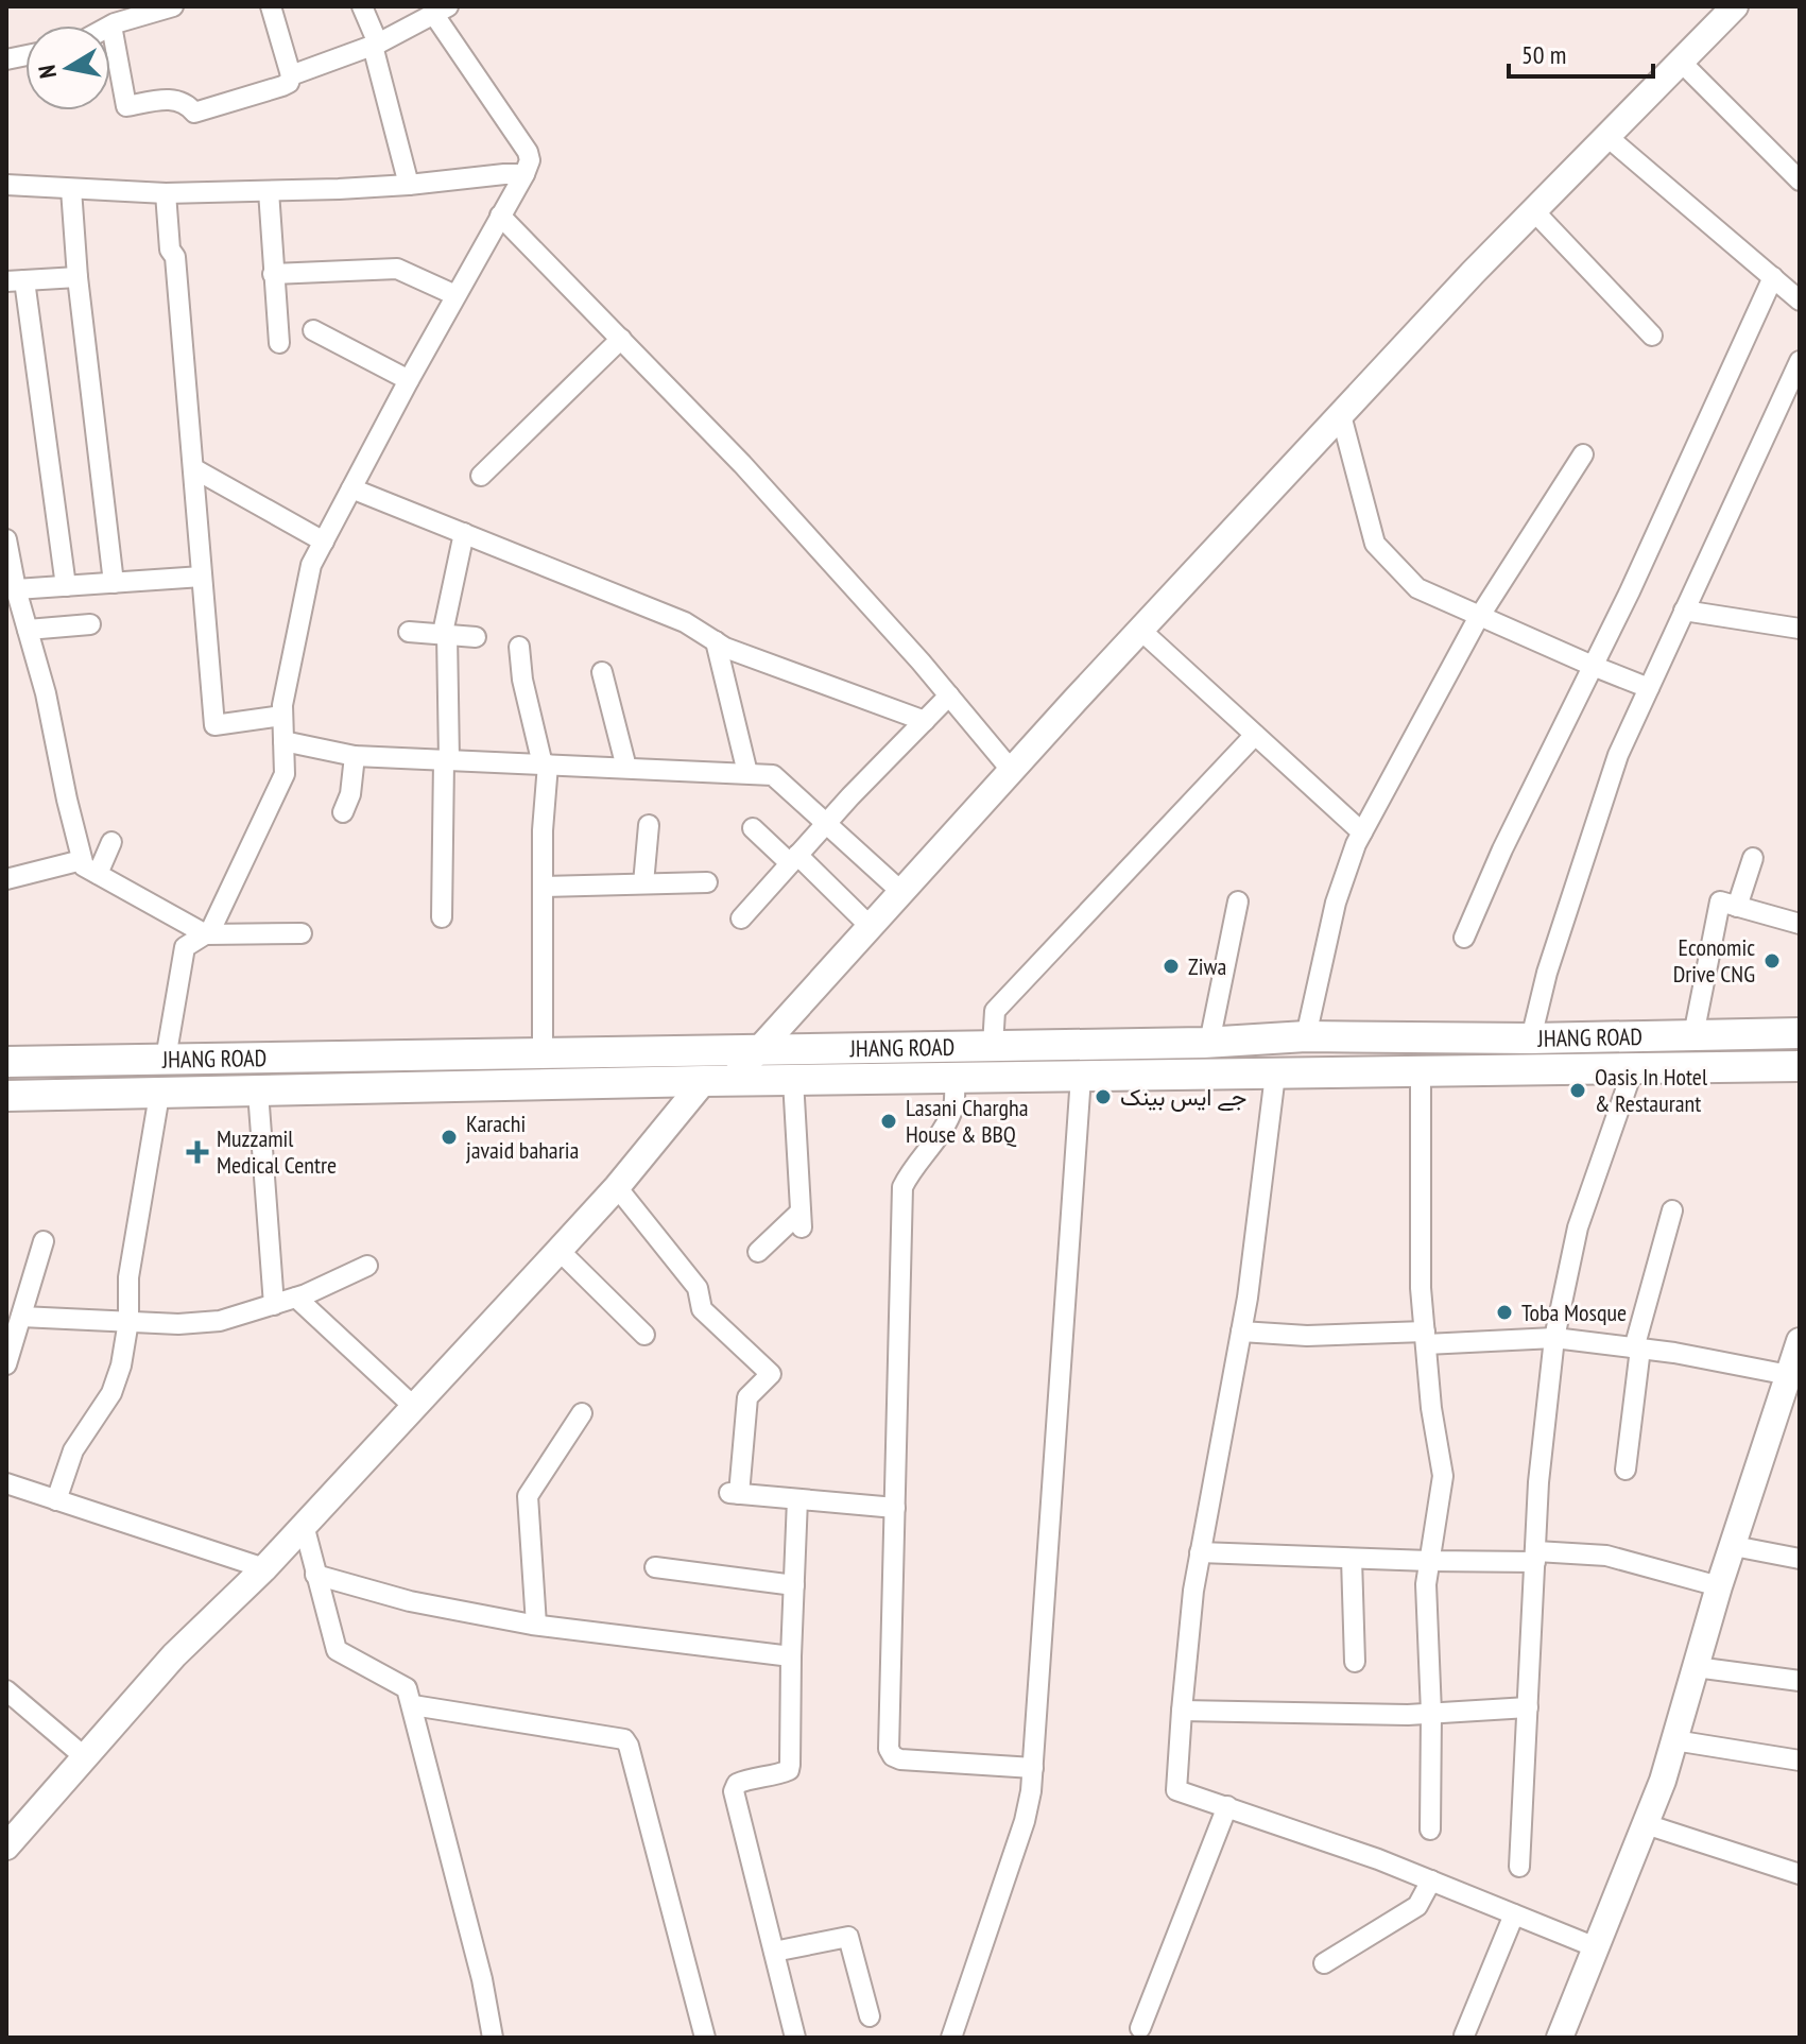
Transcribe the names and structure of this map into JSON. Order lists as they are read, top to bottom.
{
  "streets": {
    "main road": ["JHANG ROAD"]
  },
  "places": {
    "other": [
      "Economic Drive CNG",
      "Ziwa",
      "Oasis In Hotel & Restaurant",
      "جے ایس بینک",
      "Lasani Chargha House & BBQ",
      "Karachi javaid baharia",
      "Toba Mosque"
    ],
    "health": ["Muzzamil Medical Centre"]
  },
  "scale_bar": "50 m",
  "north": "left"
}
